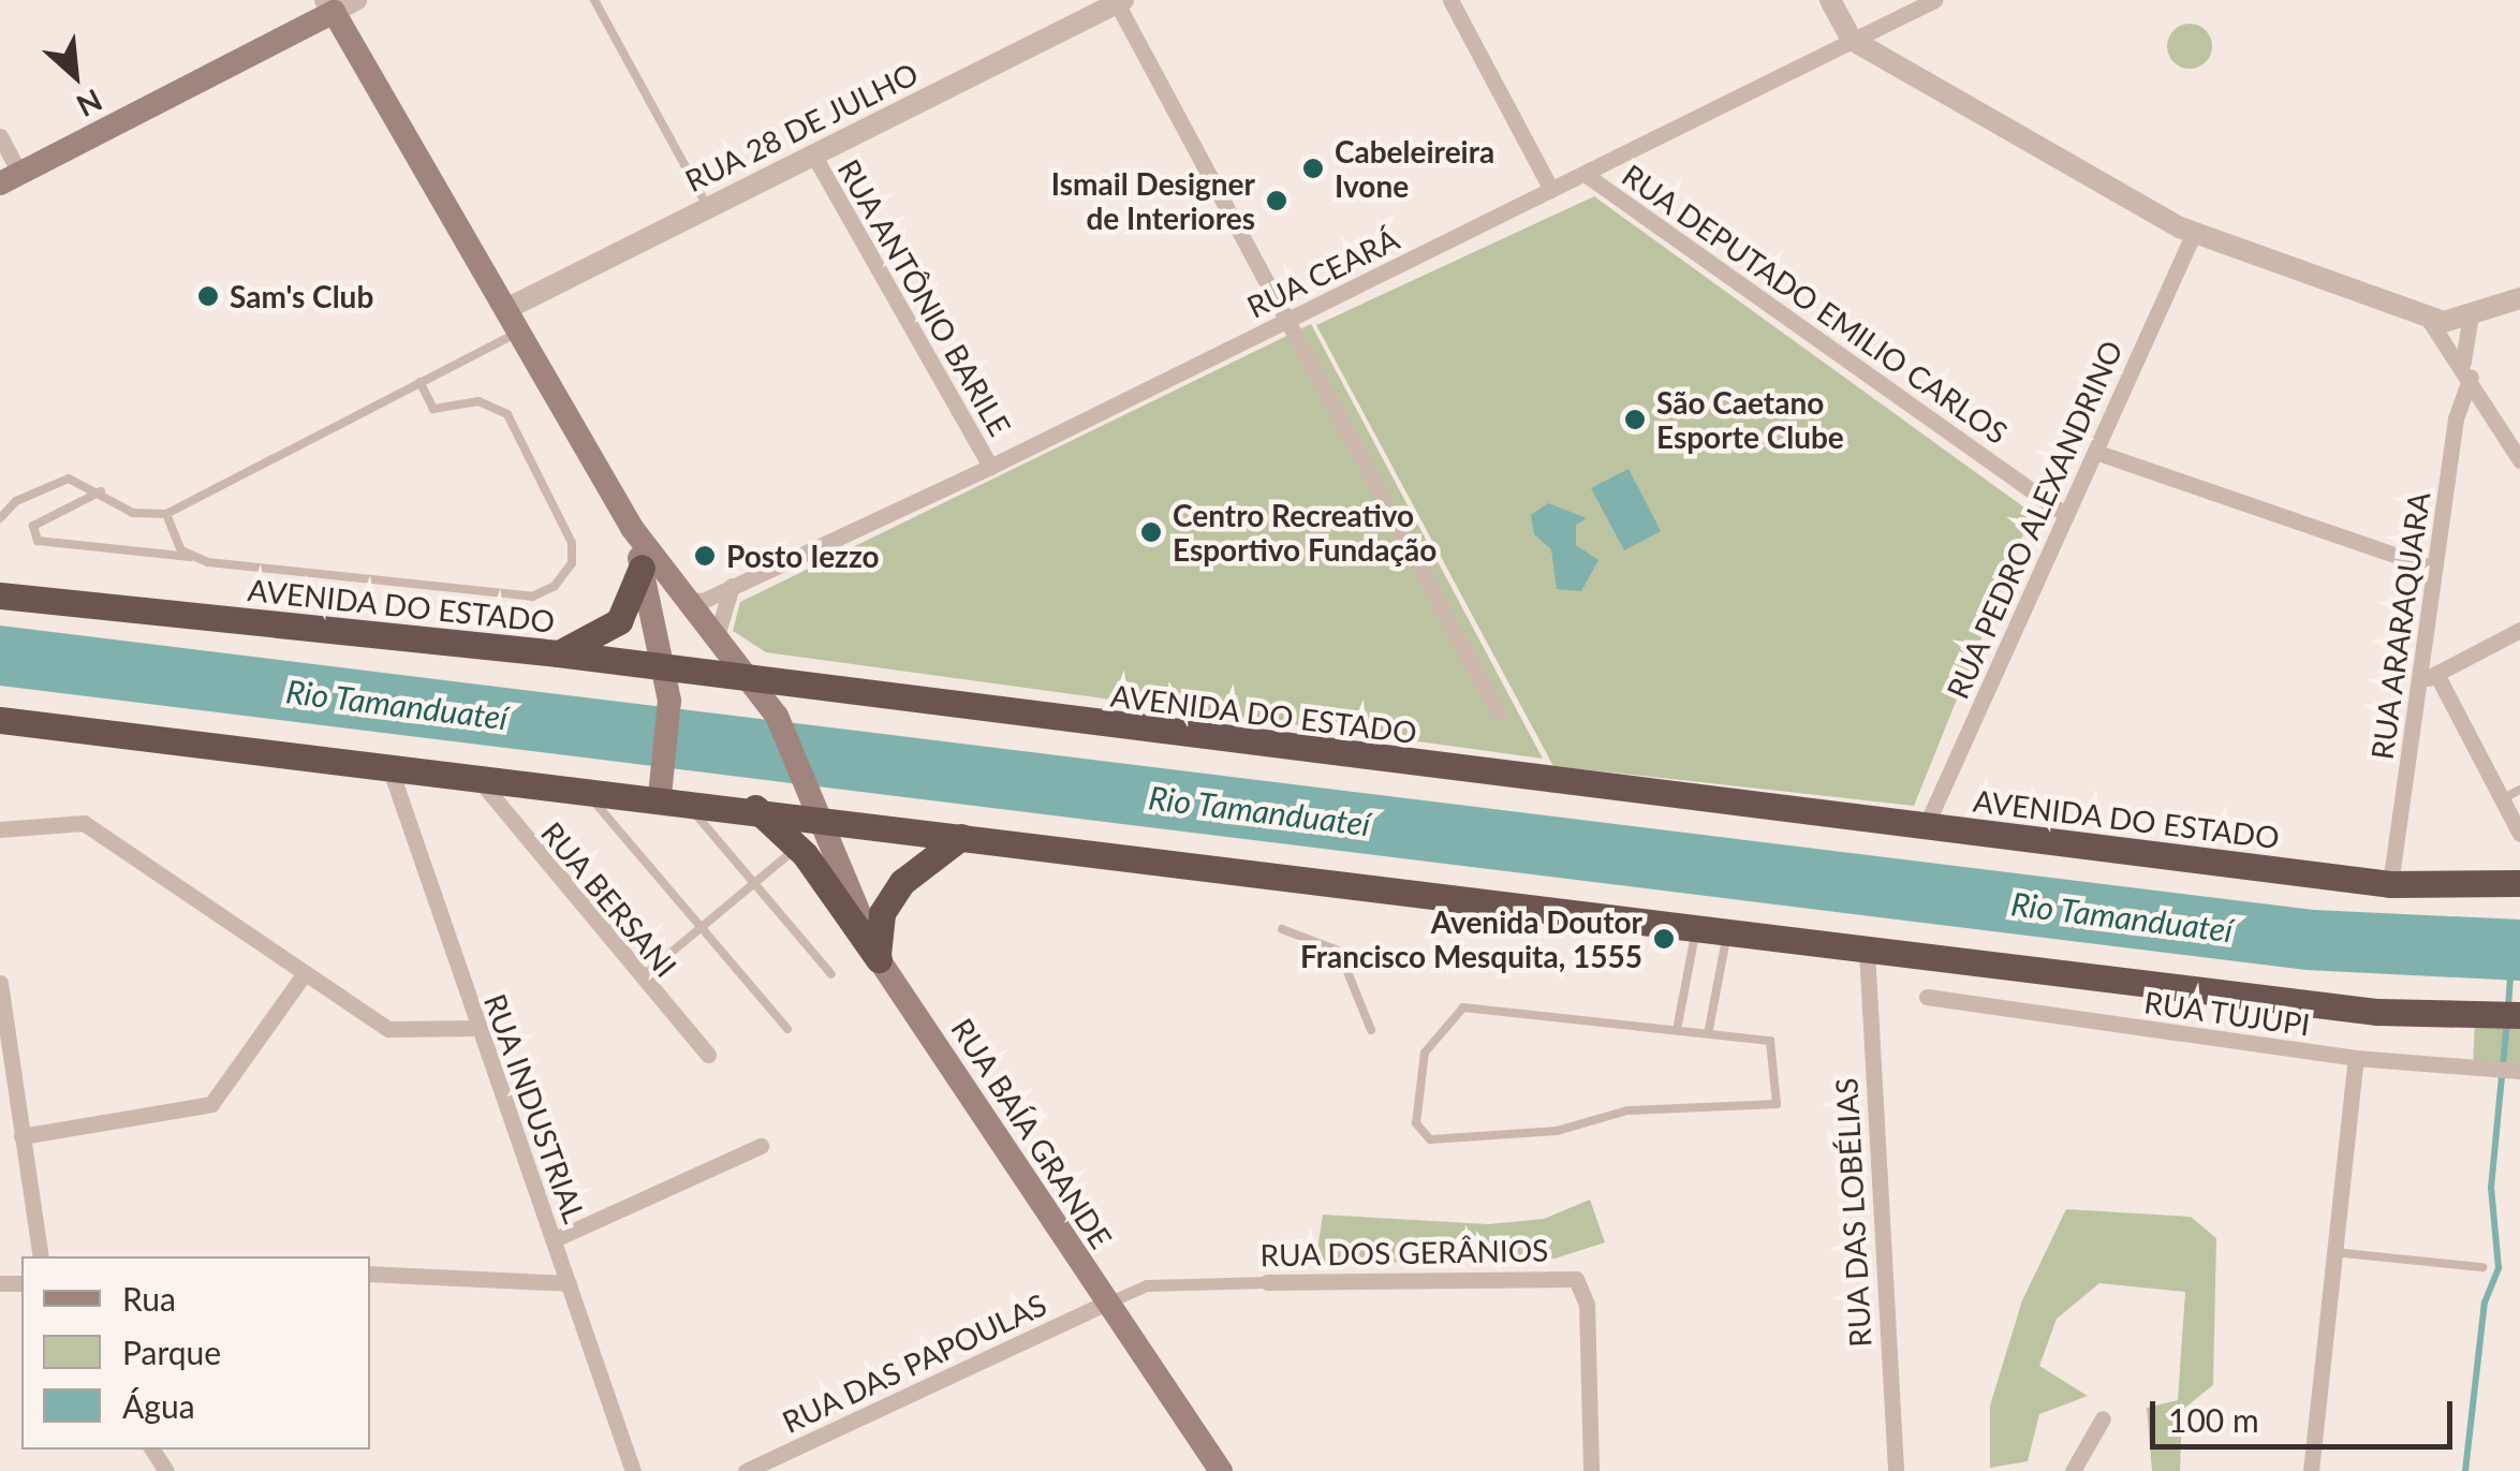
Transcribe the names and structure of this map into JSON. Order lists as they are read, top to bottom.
{
  "streets": {
    "highway": ["AVENIDA DO ESTADO"],
    "main road": ["RUA BAÍA GRANDE"],
    "street": [
      "RUA 28 DE JULHO",
      "RUA CEARÁ",
      "RUA ANTÔNIO BARILE",
      "RUA DEPUTADO EMILIO CARLOS",
      "RUA PEDRO ALEXANDRINO",
      "RUA ARARAQUARA",
      "RUA BERSANI",
      "RUA TUJUPI",
      "RUA INDUSTRIAL",
      "RUA DAS LOBÉLIAS",
      "RUA DOS GERÂNIOS",
      "RUA DAS PAPOULAS"
    ]
  },
  "crossings": [
    ["RUA 28 DE JULHO", "RUA ANTÔNIO BARILE"],
    ["RUA CEARÁ", "RUA ANTÔNIO BARILE"],
    ["RUA CEARÁ", "RUA DEPUTADO EMILIO CARLOS"],
    ["RUA CEARÁ", "RUA BAÍA GRANDE"],
    ["RUA DEPUTADO EMILIO CARLOS", "RUA PEDRO ALEXANDRINO"],
    ["RUA PEDRO ALEXANDRINO", "AVENIDA DO ESTADO"],
    ["AVENIDA DO ESTADO", "RUA ARARAQUARA"],
    ["AVENIDA DO ESTADO", "RUA BAÍA GRANDE"],
    ["RUA BAÍA GRANDE", "RUA DOS GERÂNIOS"],
    ["RUA BAÍA GRANDE", "RUA DAS PAPOULAS"],
    ["RUA DOS GERÂNIOS", "RUA DAS PAPOULAS"]
  ],
  "water": ["Rio Tamanduateí"],
  "places": [
    "Cabeleireira Ivone",
    "Ismail Designer de Interiores",
    "Sam's Club",
    "São Caetano Esporte Clube",
    "Centro Recreativo Esportivo Fundação",
    "Posto Iezzo",
    "Avenida Doutor Francisco Mesquita, 1555"
  ],
  "legend": ["Rua", "Parque", "Água"],
  "scale_bar": "100 m",
  "north": "bottom right"
}
